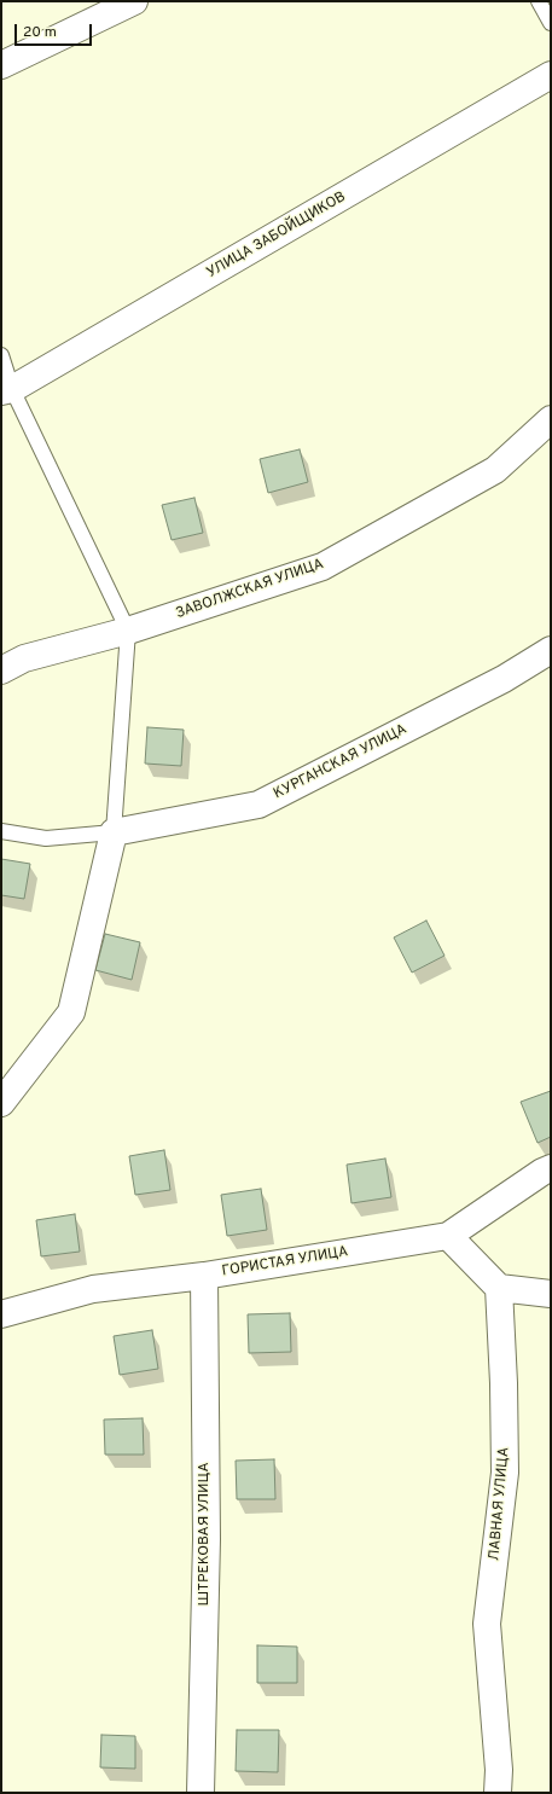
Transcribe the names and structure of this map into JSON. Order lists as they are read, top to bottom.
{
  "streets": {
    "street": [
      "УЛИЦА ЗАБОЙЩИКОВ",
      "ЗАВОЛЖСКАЯ УЛИЦА",
      "КУРГАНСКАЯ УЛИЦА",
      "ГОРИСТАЯ УЛИЦА",
      "ЛАВНАЯ УЛИЦА",
      "ШТРЕКОВАЯ УЛИЦА"
    ]
  },
  "crossings": [
    ["ГОРИСТАЯ УЛИЦА", "ШТРЕКОВАЯ УЛИЦА"]
  ],
  "scale_bar": "20 m"
}
